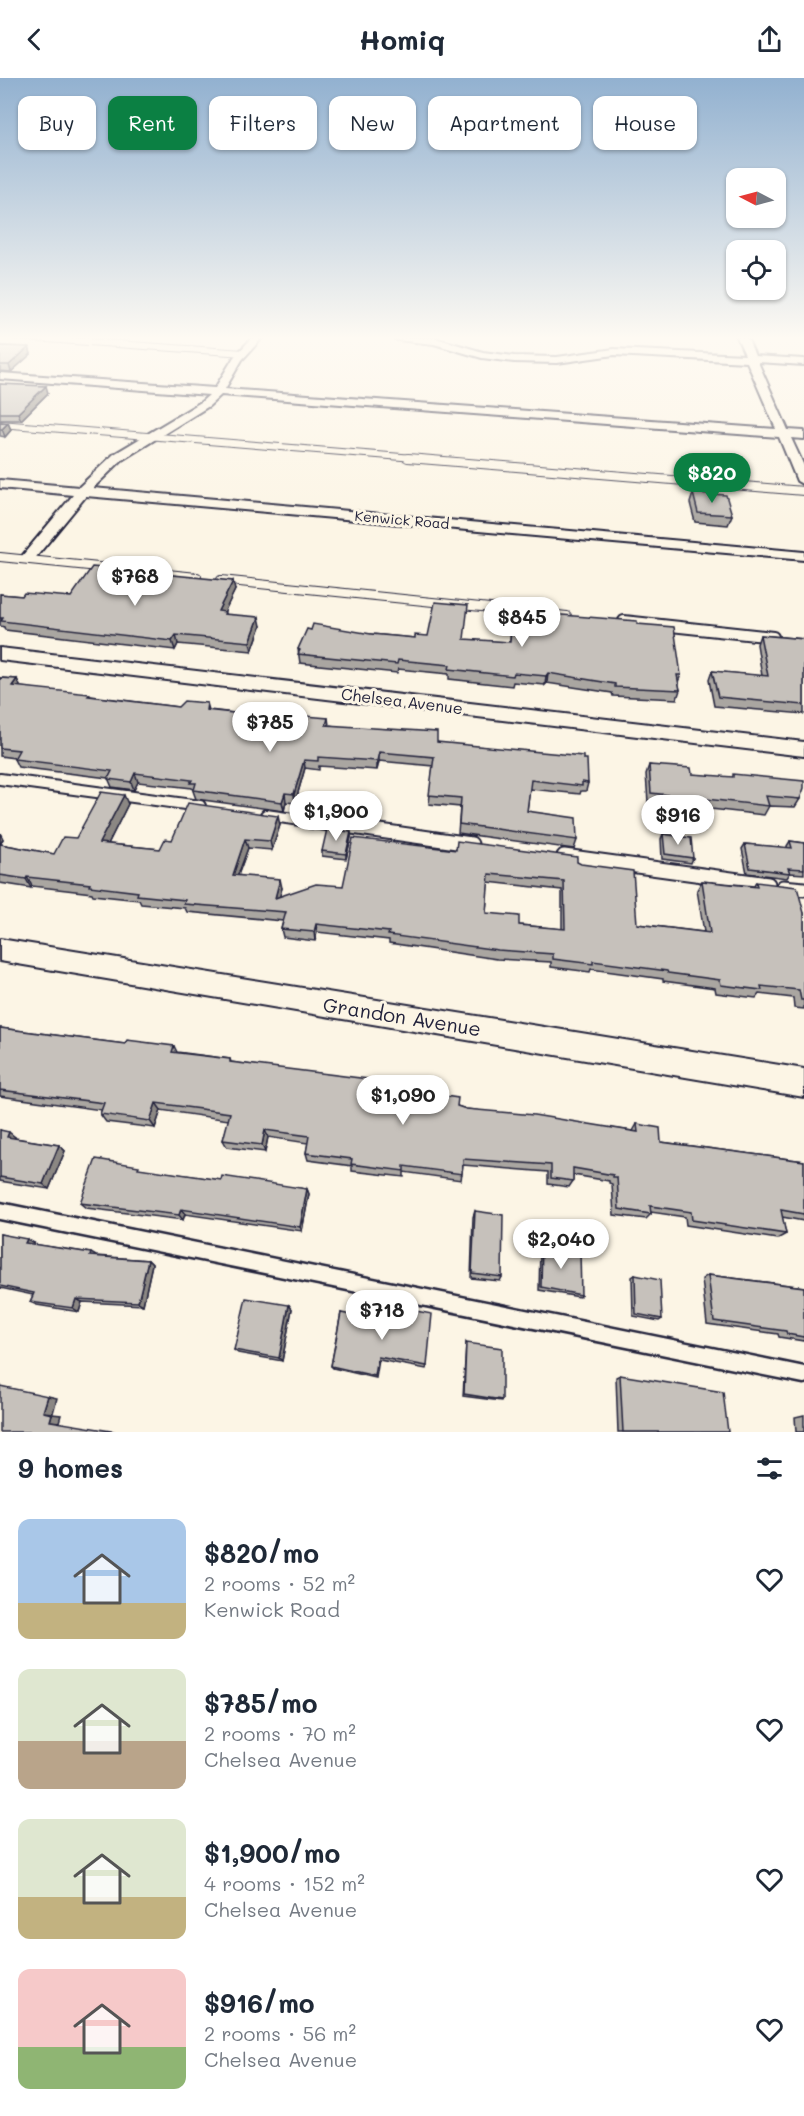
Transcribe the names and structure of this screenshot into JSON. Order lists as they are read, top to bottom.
{
  "streets": {
    "street": ["Kenwick Road", "Chelsea Avenue", "Grandon Avenue"]
  },
  "north": "left",
  "page": {
    "header": "Homiq",
    "chip": [
      "Buy",
      "Rent",
      "Filters",
      "New",
      "Apartment",
      "House"
    ],
    "price": [
      "$820",
      "$768",
      "$845",
      "$785",
      "$1,900",
      "$916",
      "$1,090",
      "$2,040",
      "$718"
    ],
    "heading": "9 homes",
    "list": [
      {
        "name": "$820/mo",
        "note": "2 rooms · 52 m² · Kenwick Road"
      },
      {
        "name": "$785/mo",
        "note": "2 rooms · 70 m² · Chelsea Avenue"
      },
      {
        "name": "$1,900/mo",
        "note": "4 rooms · 152 m² · Chelsea Avenue"
      },
      {
        "name": "$916/mo",
        "note": "2 rooms · 56 m² · Chelsea Avenue"
      }
    ]
  }
}
